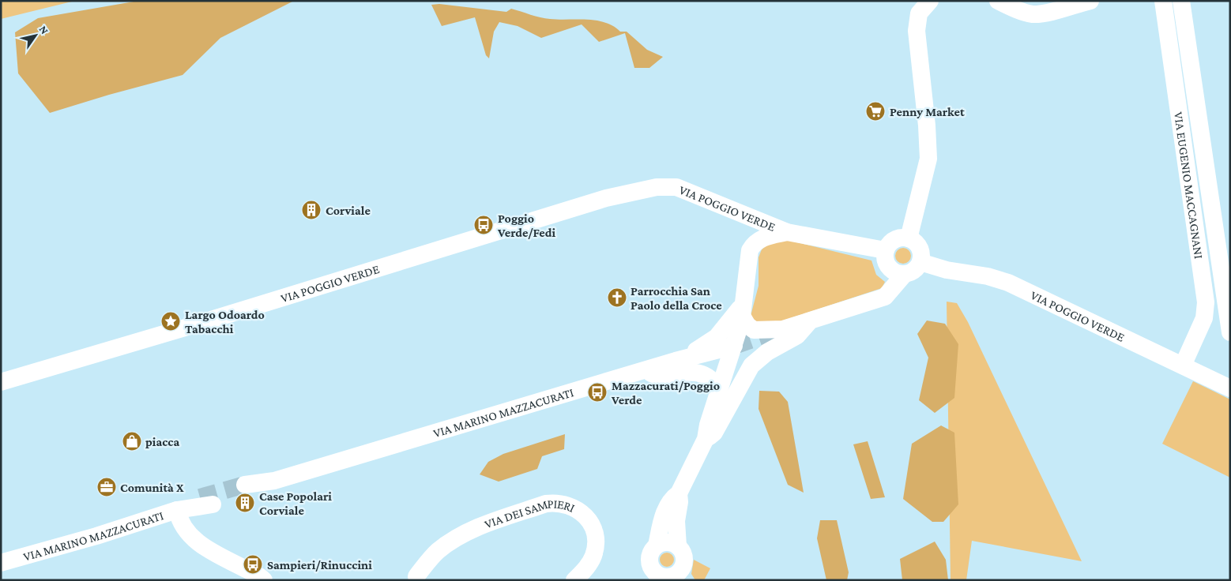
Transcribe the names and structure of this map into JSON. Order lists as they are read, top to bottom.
{
  "streets": {
    "street": [
      "VIA EUGENIO MACCAGNANI",
      "VIA POGGIO VERDE",
      "VIA MARINO MAZZACURATI",
      "VIA DEI SAMPIERI"
    ]
  },
  "crossings": [
    ["VIA EUGENIO MACCAGNANI", "VIA POGGIO VERDE"]
  ],
  "places": {
    "supermarket": ["Penny Market"],
    "building": ["Corviale", "Case Popolari Corviale"],
    "bus stop": ["Poggio Verde/Fedi", "Mazzacurati/Poggio Verde", "Sampieri/Rinuccini"],
    "church": ["Parrocchia San Paolo della Croce"],
    "place": ["Largo Odoardo Tabacchi"],
    "shop": ["piacca"],
    "office": ["Comunità X"]
  },
  "north": "top right"
}
